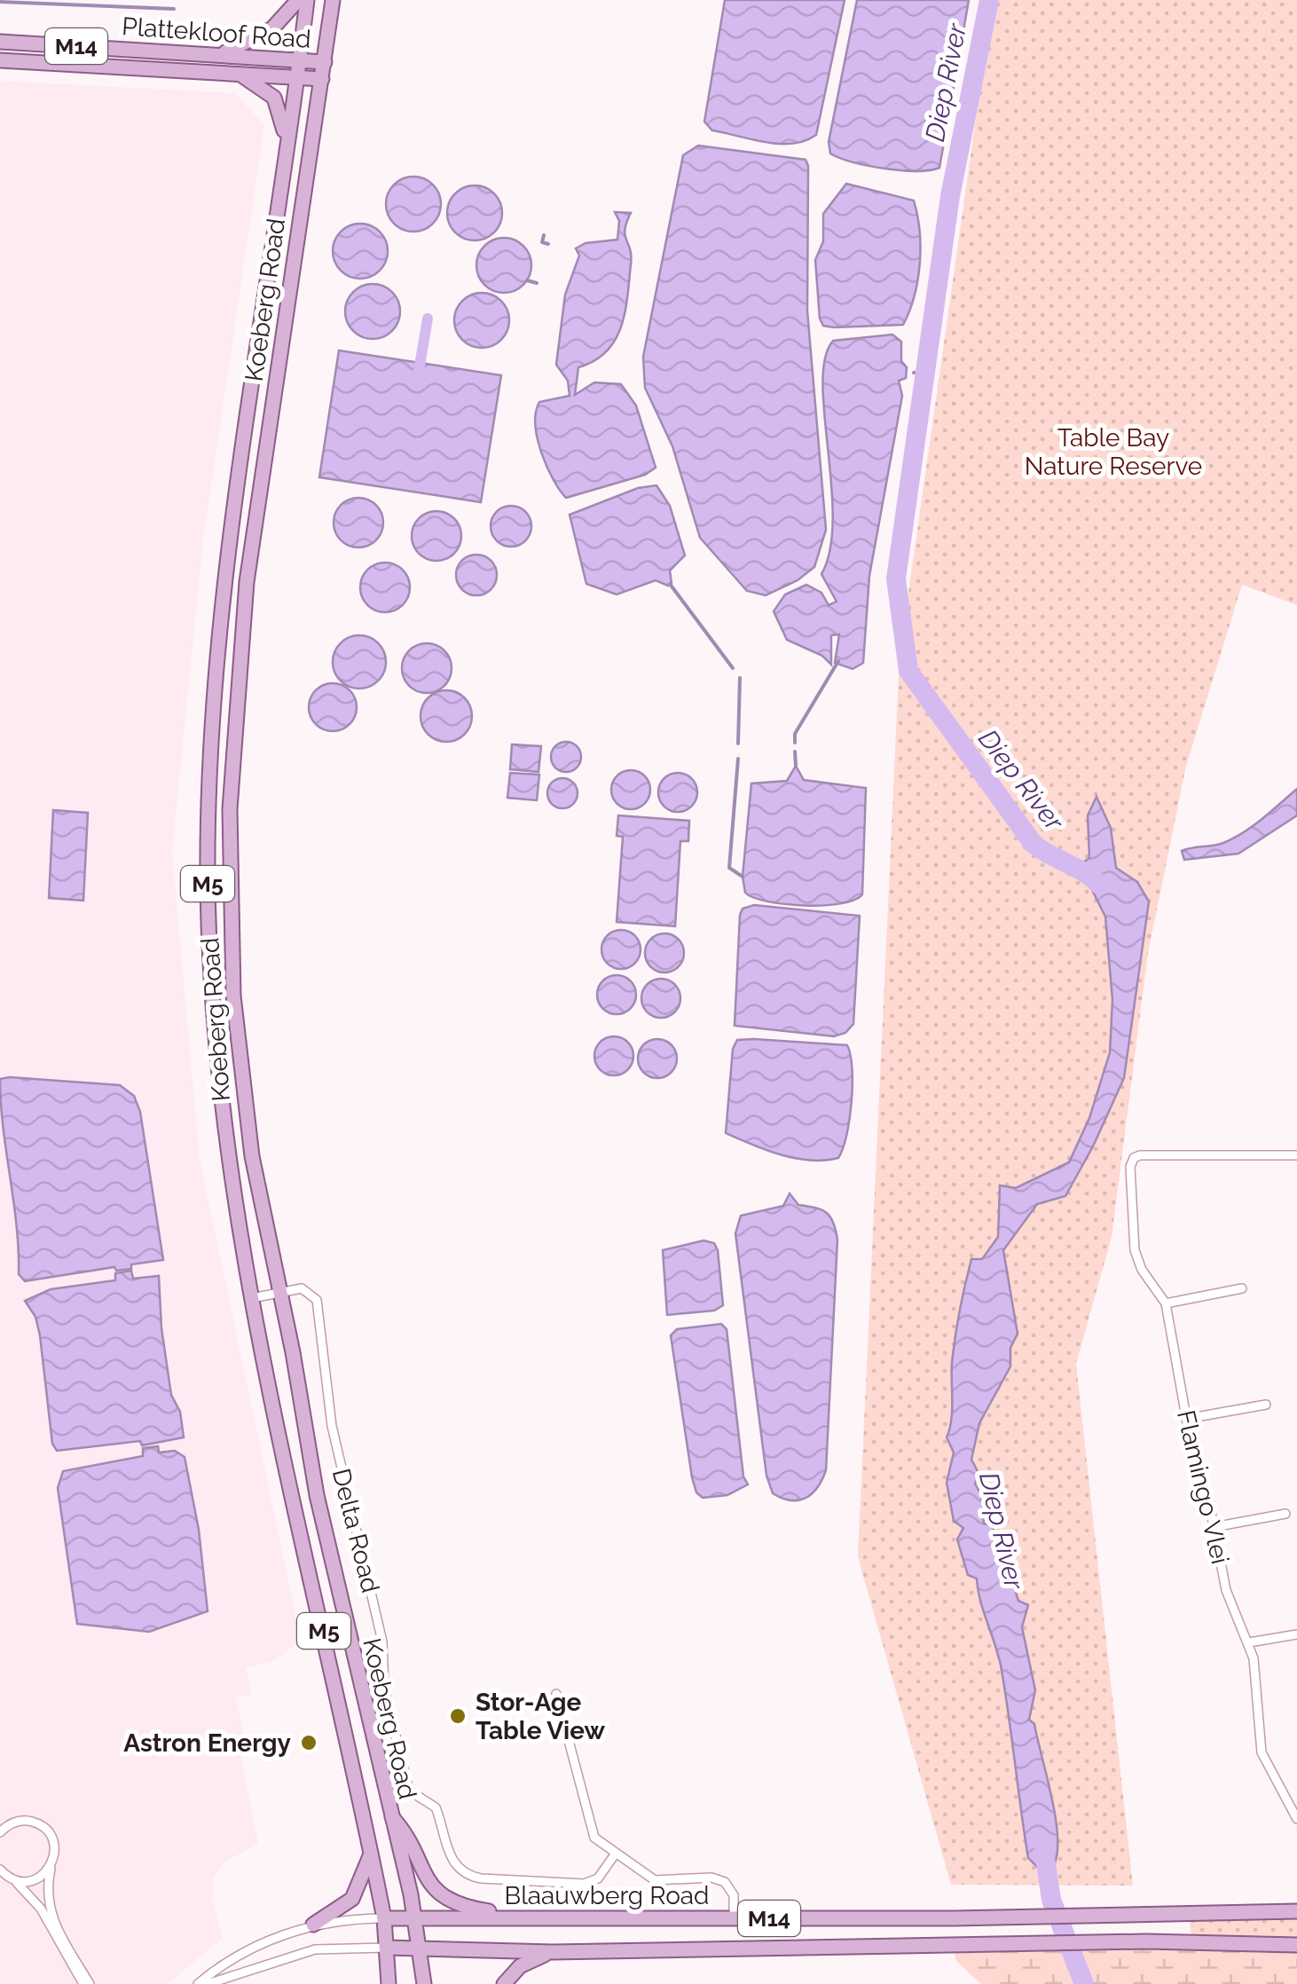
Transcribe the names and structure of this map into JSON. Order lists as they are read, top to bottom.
{
  "streets": {
    "main road": [
      "Plattekloof Road",
      "M14",
      "Koeberg Road",
      "M5",
      "Blaauwberg Road"
    ],
    "street": ["Flamingo Vlei", "Delta Road"]
  },
  "crossings": [
    ["Plattekloof Road", "Koeberg Road"],
    ["M14", "M5"],
    ["Koeberg Road", "M5"],
    ["Koeberg Road", "Delta Road"],
    ["Koeberg Road", "Blaauwberg Road"],
    ["M5", "Blaauwberg Road"]
  ],
  "water": ["Diep River"],
  "parks": ["Table Bay Nature Reserve"],
  "places": ["Stor-Age Table View", "Astron Energy"]
}
